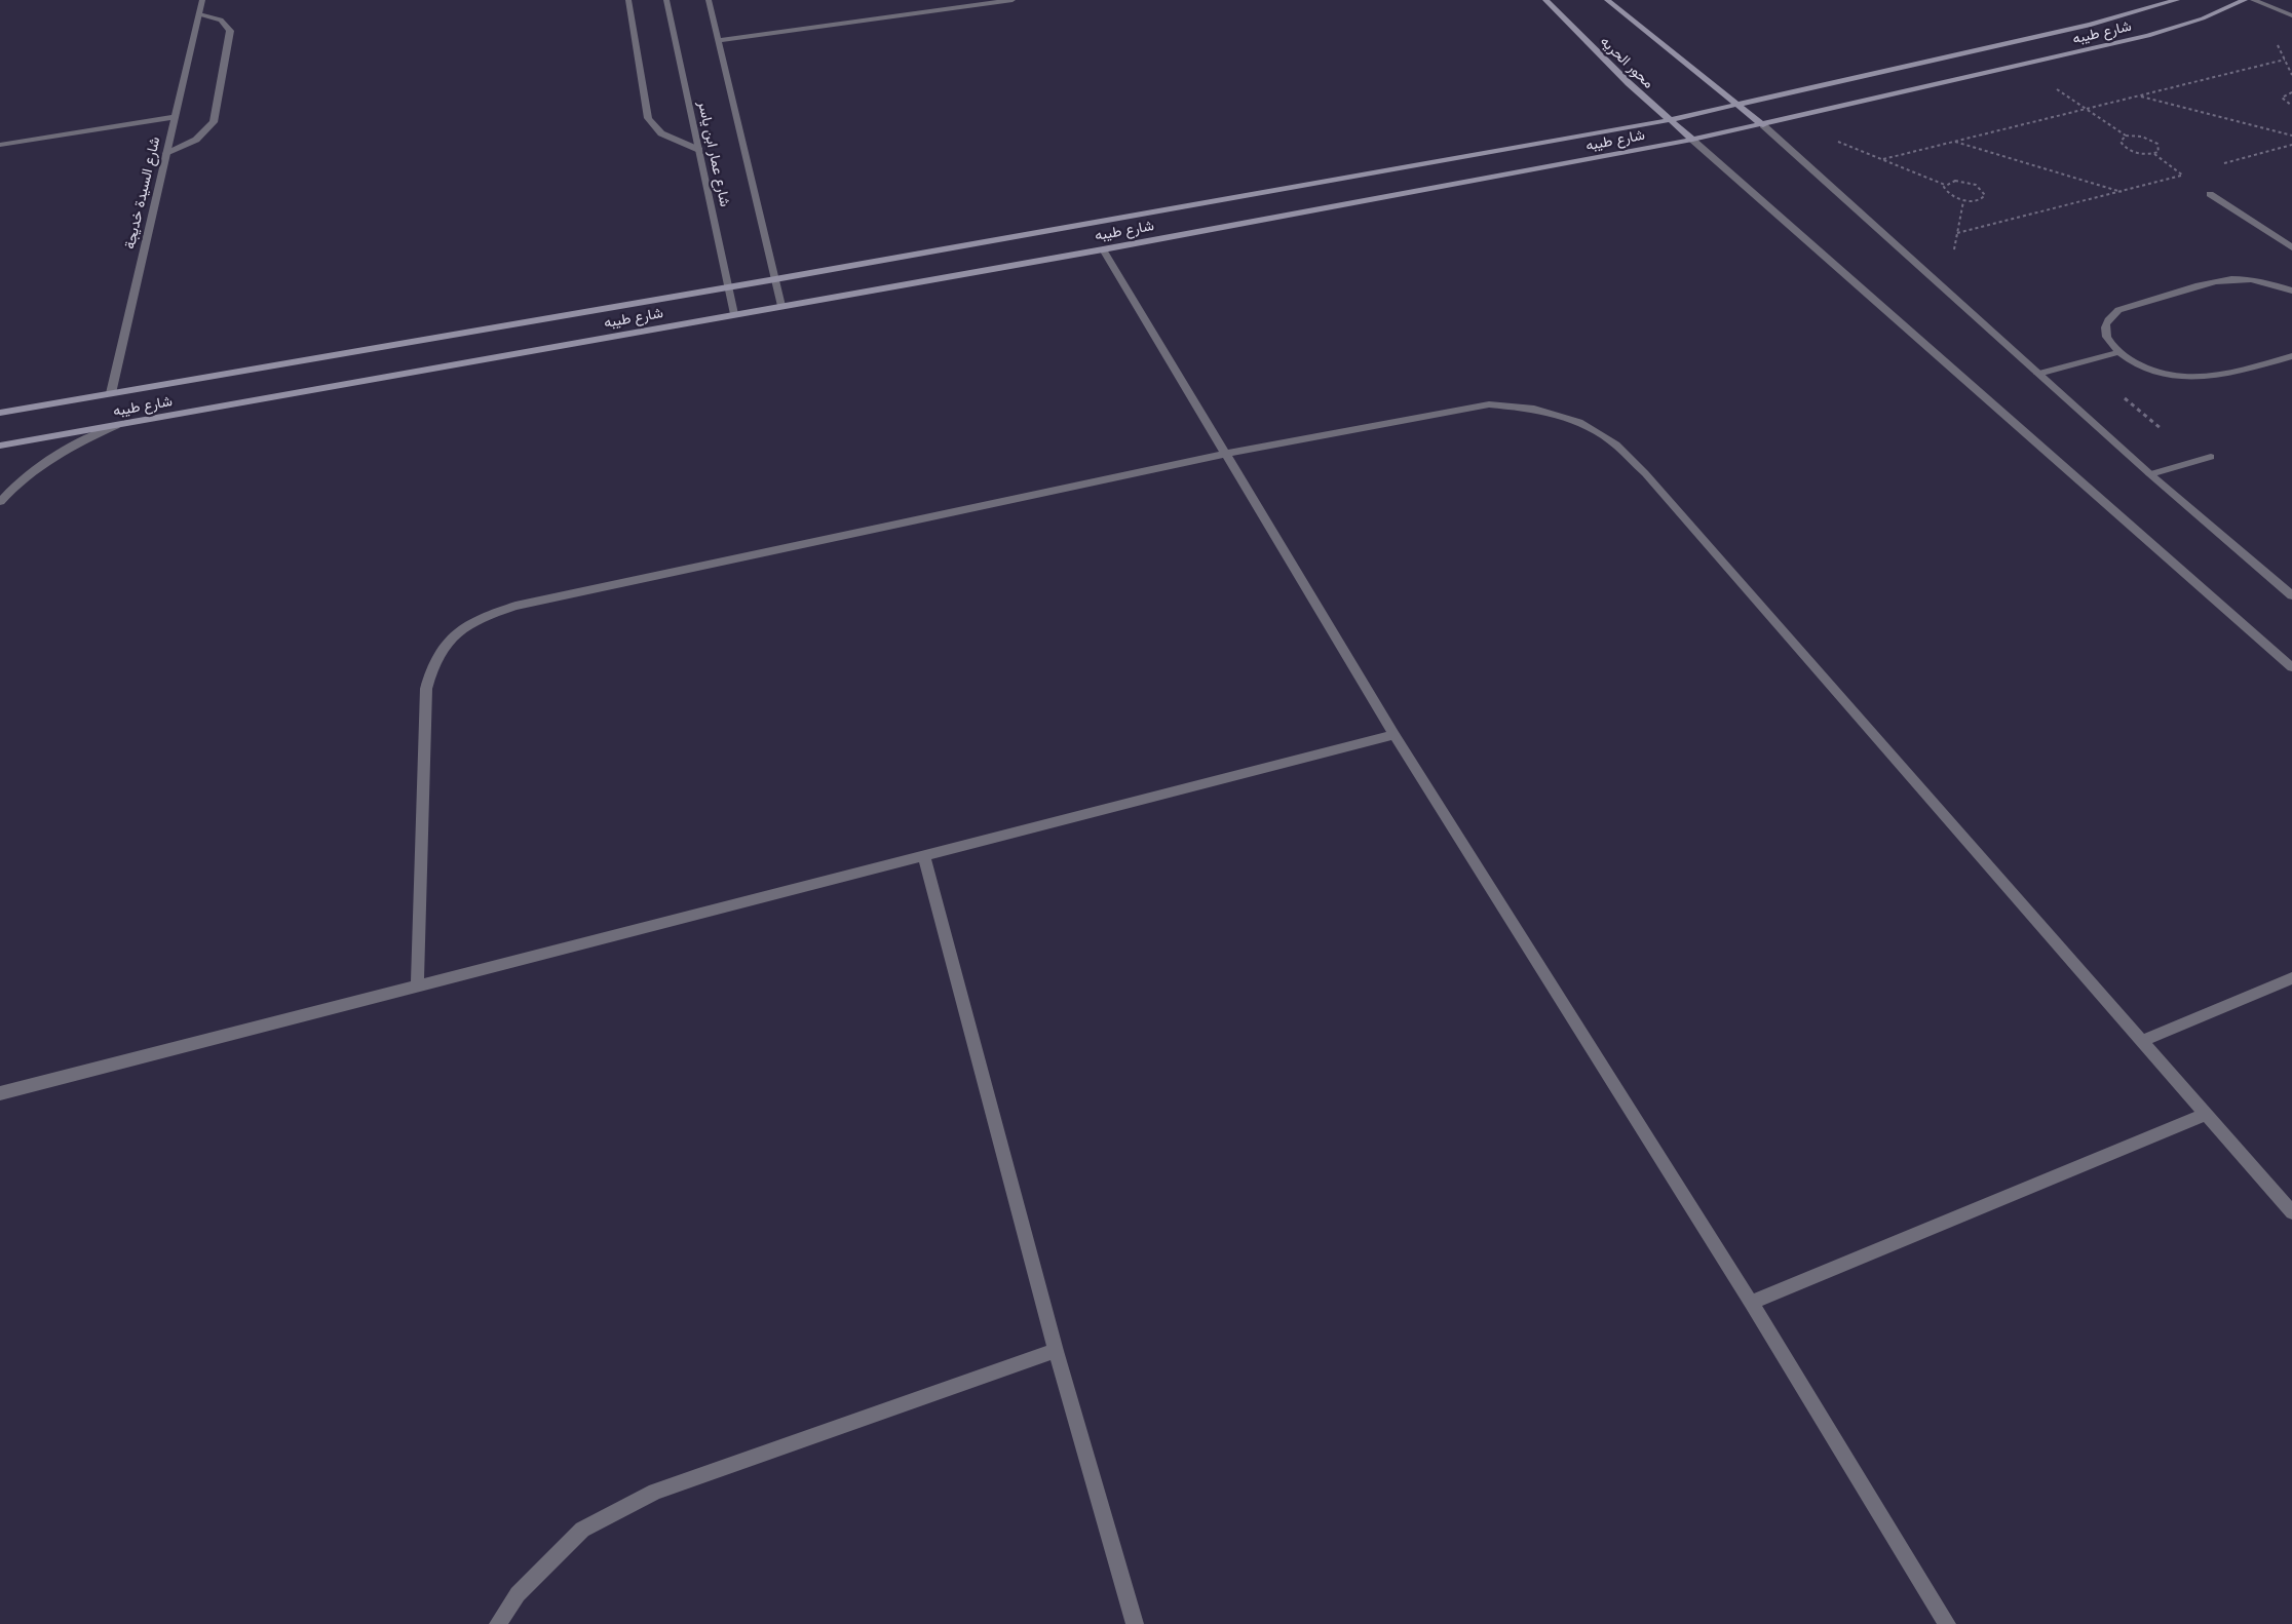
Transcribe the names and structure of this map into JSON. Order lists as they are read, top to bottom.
{
  "streets": {
    "main road": ["شارع طيبه", "محور الحريه"],
    "street": ["شارع عمار ابن ياسر", "شارع السيدة خديجة"]
  },
  "crossings": [
    ["شارع طيبه", "محور الحريه"],
    ["شارع طيبه", "شارع عمار ابن ياسر"],
    ["شارع طيبه", "شارع السيدة خديجة"]
  ]
}
